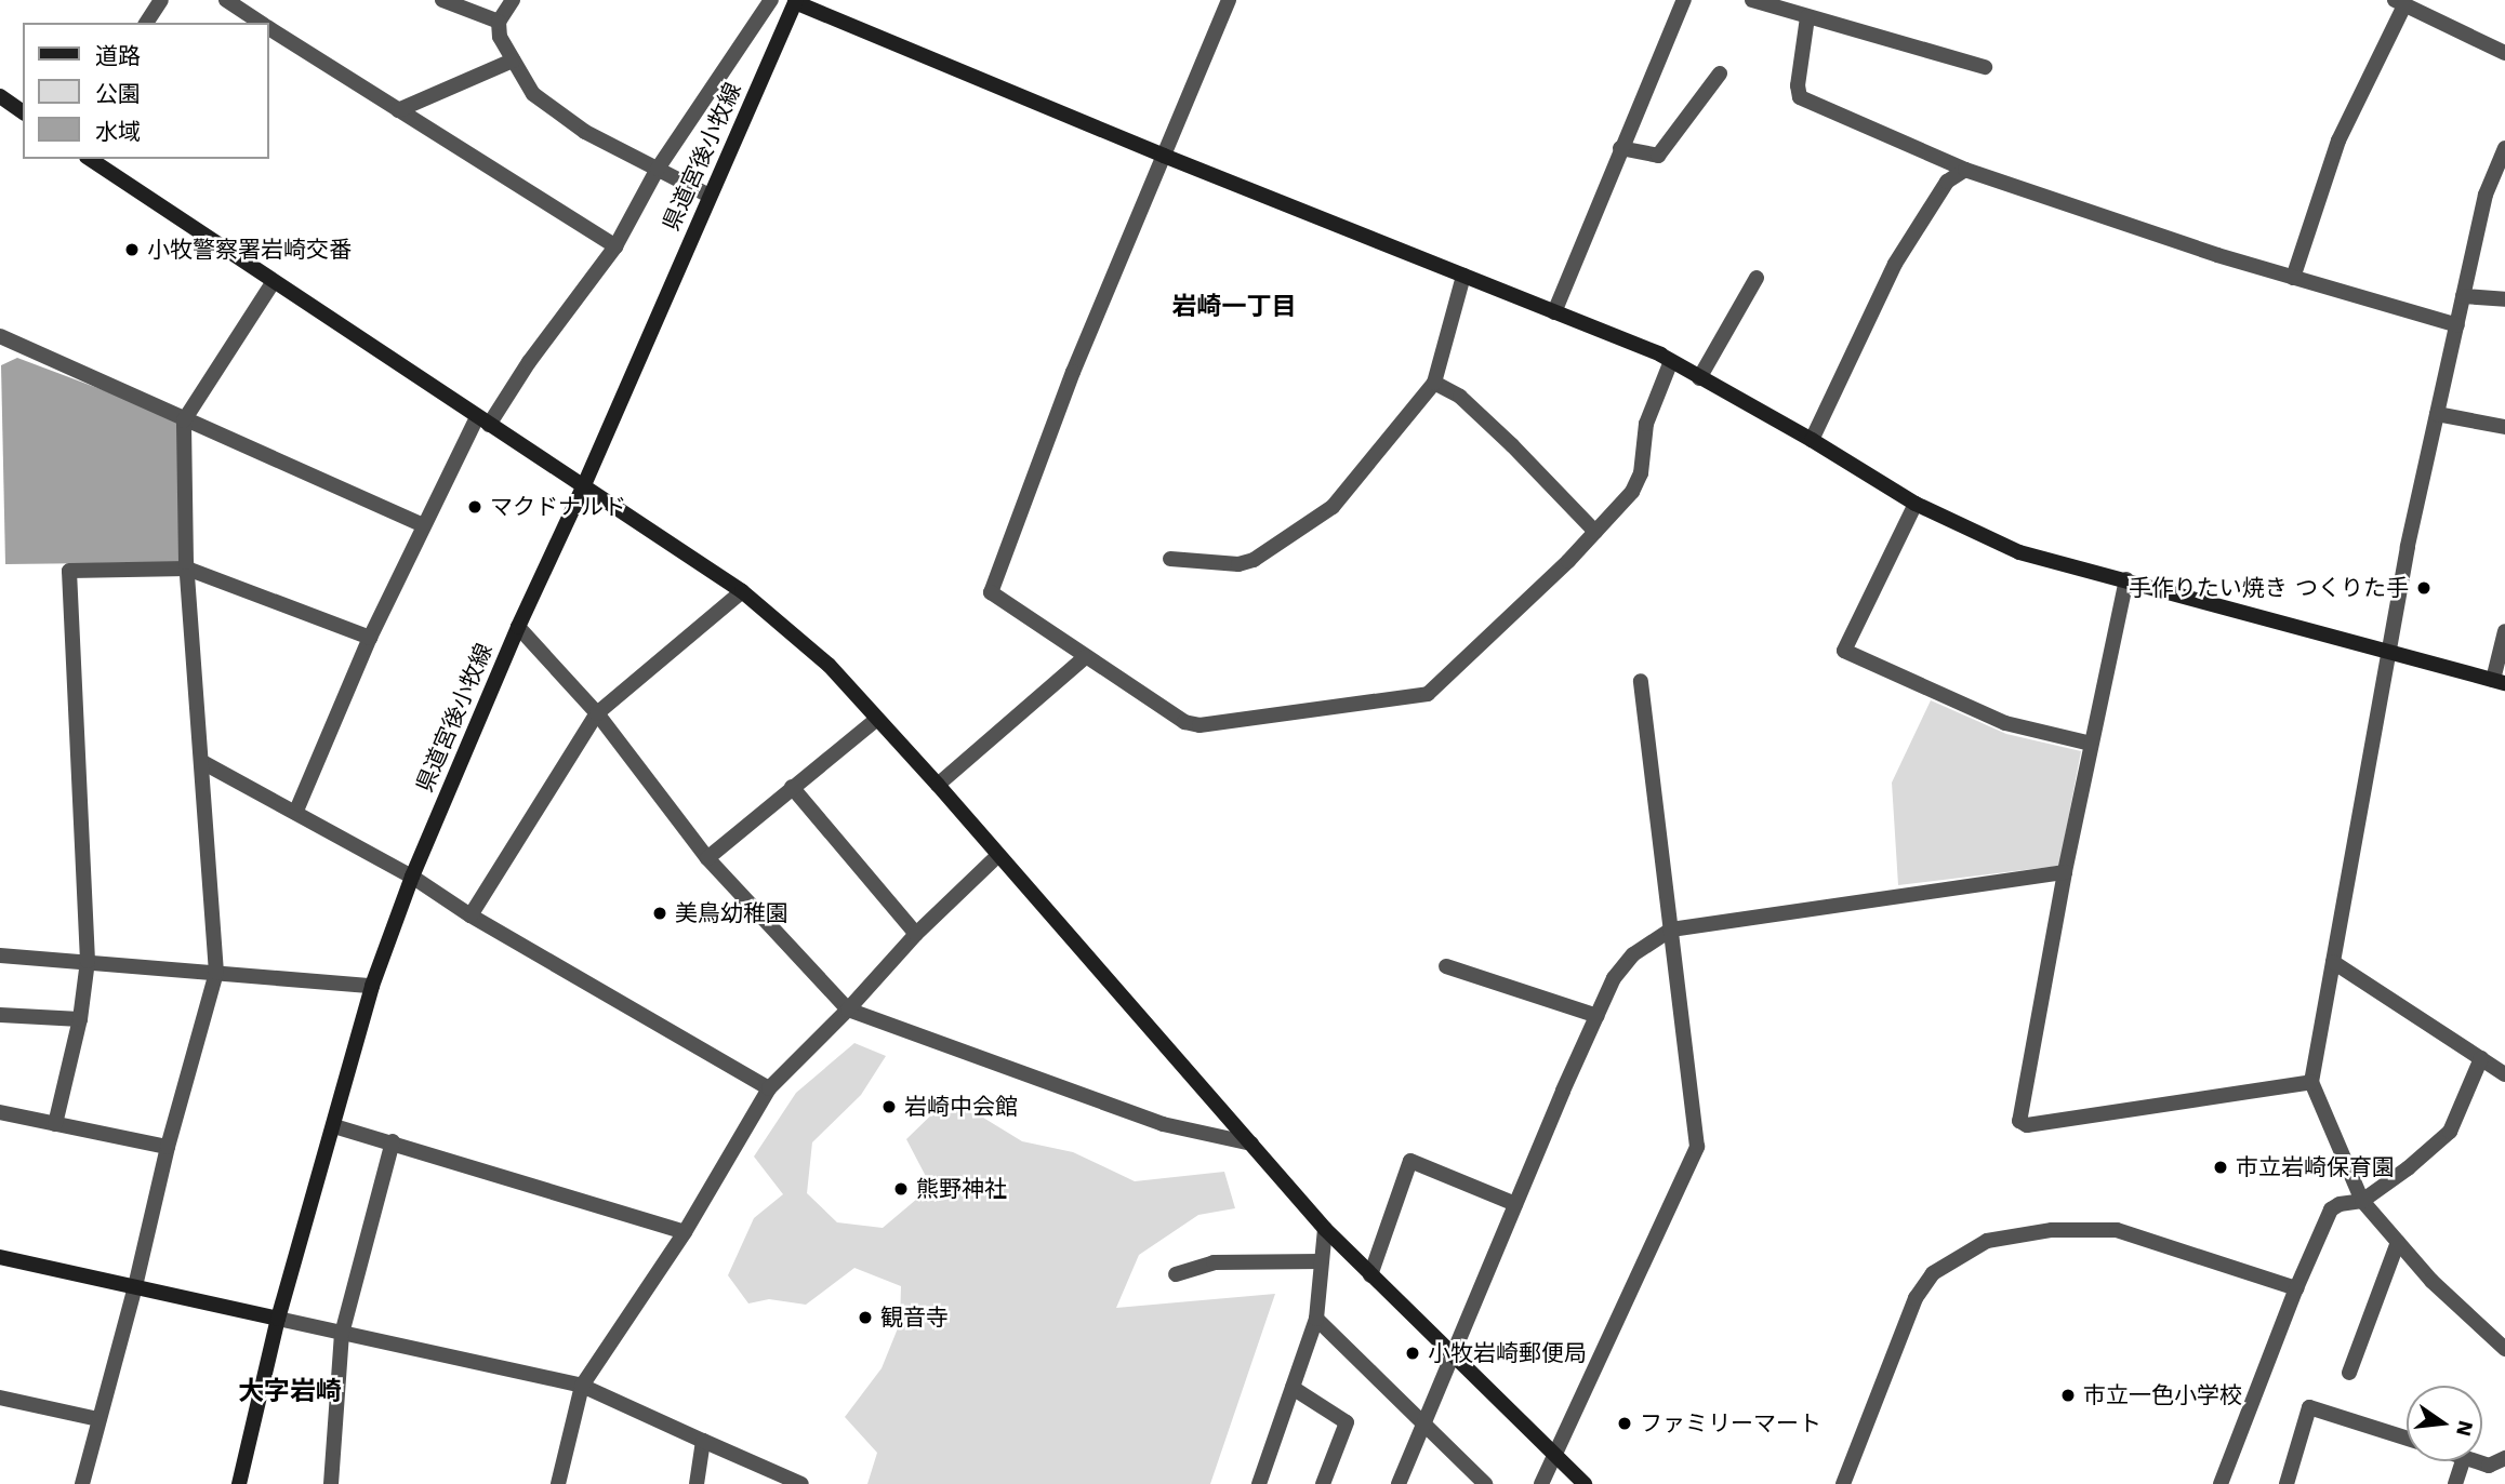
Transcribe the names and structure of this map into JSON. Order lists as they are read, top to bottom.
{
  "streets": {
    "street": ["県道宮後小牧線"]
  },
  "districts": ["岩崎一丁目", "大字岩崎"],
  "places": [
    "小牧警察署岩崎交番",
    "マクドナルド",
    "手作りたい焼き つくりた手",
    "美鳥幼稚園",
    "岩崎中会館",
    "市立岩崎保育園",
    "熊野神社",
    "観音寺",
    "小牧岩崎郵便局",
    "市立一色小学校",
    "ファミリーマート"
  ],
  "legend": ["道路", "公園", "水域"],
  "north": "right"
}
